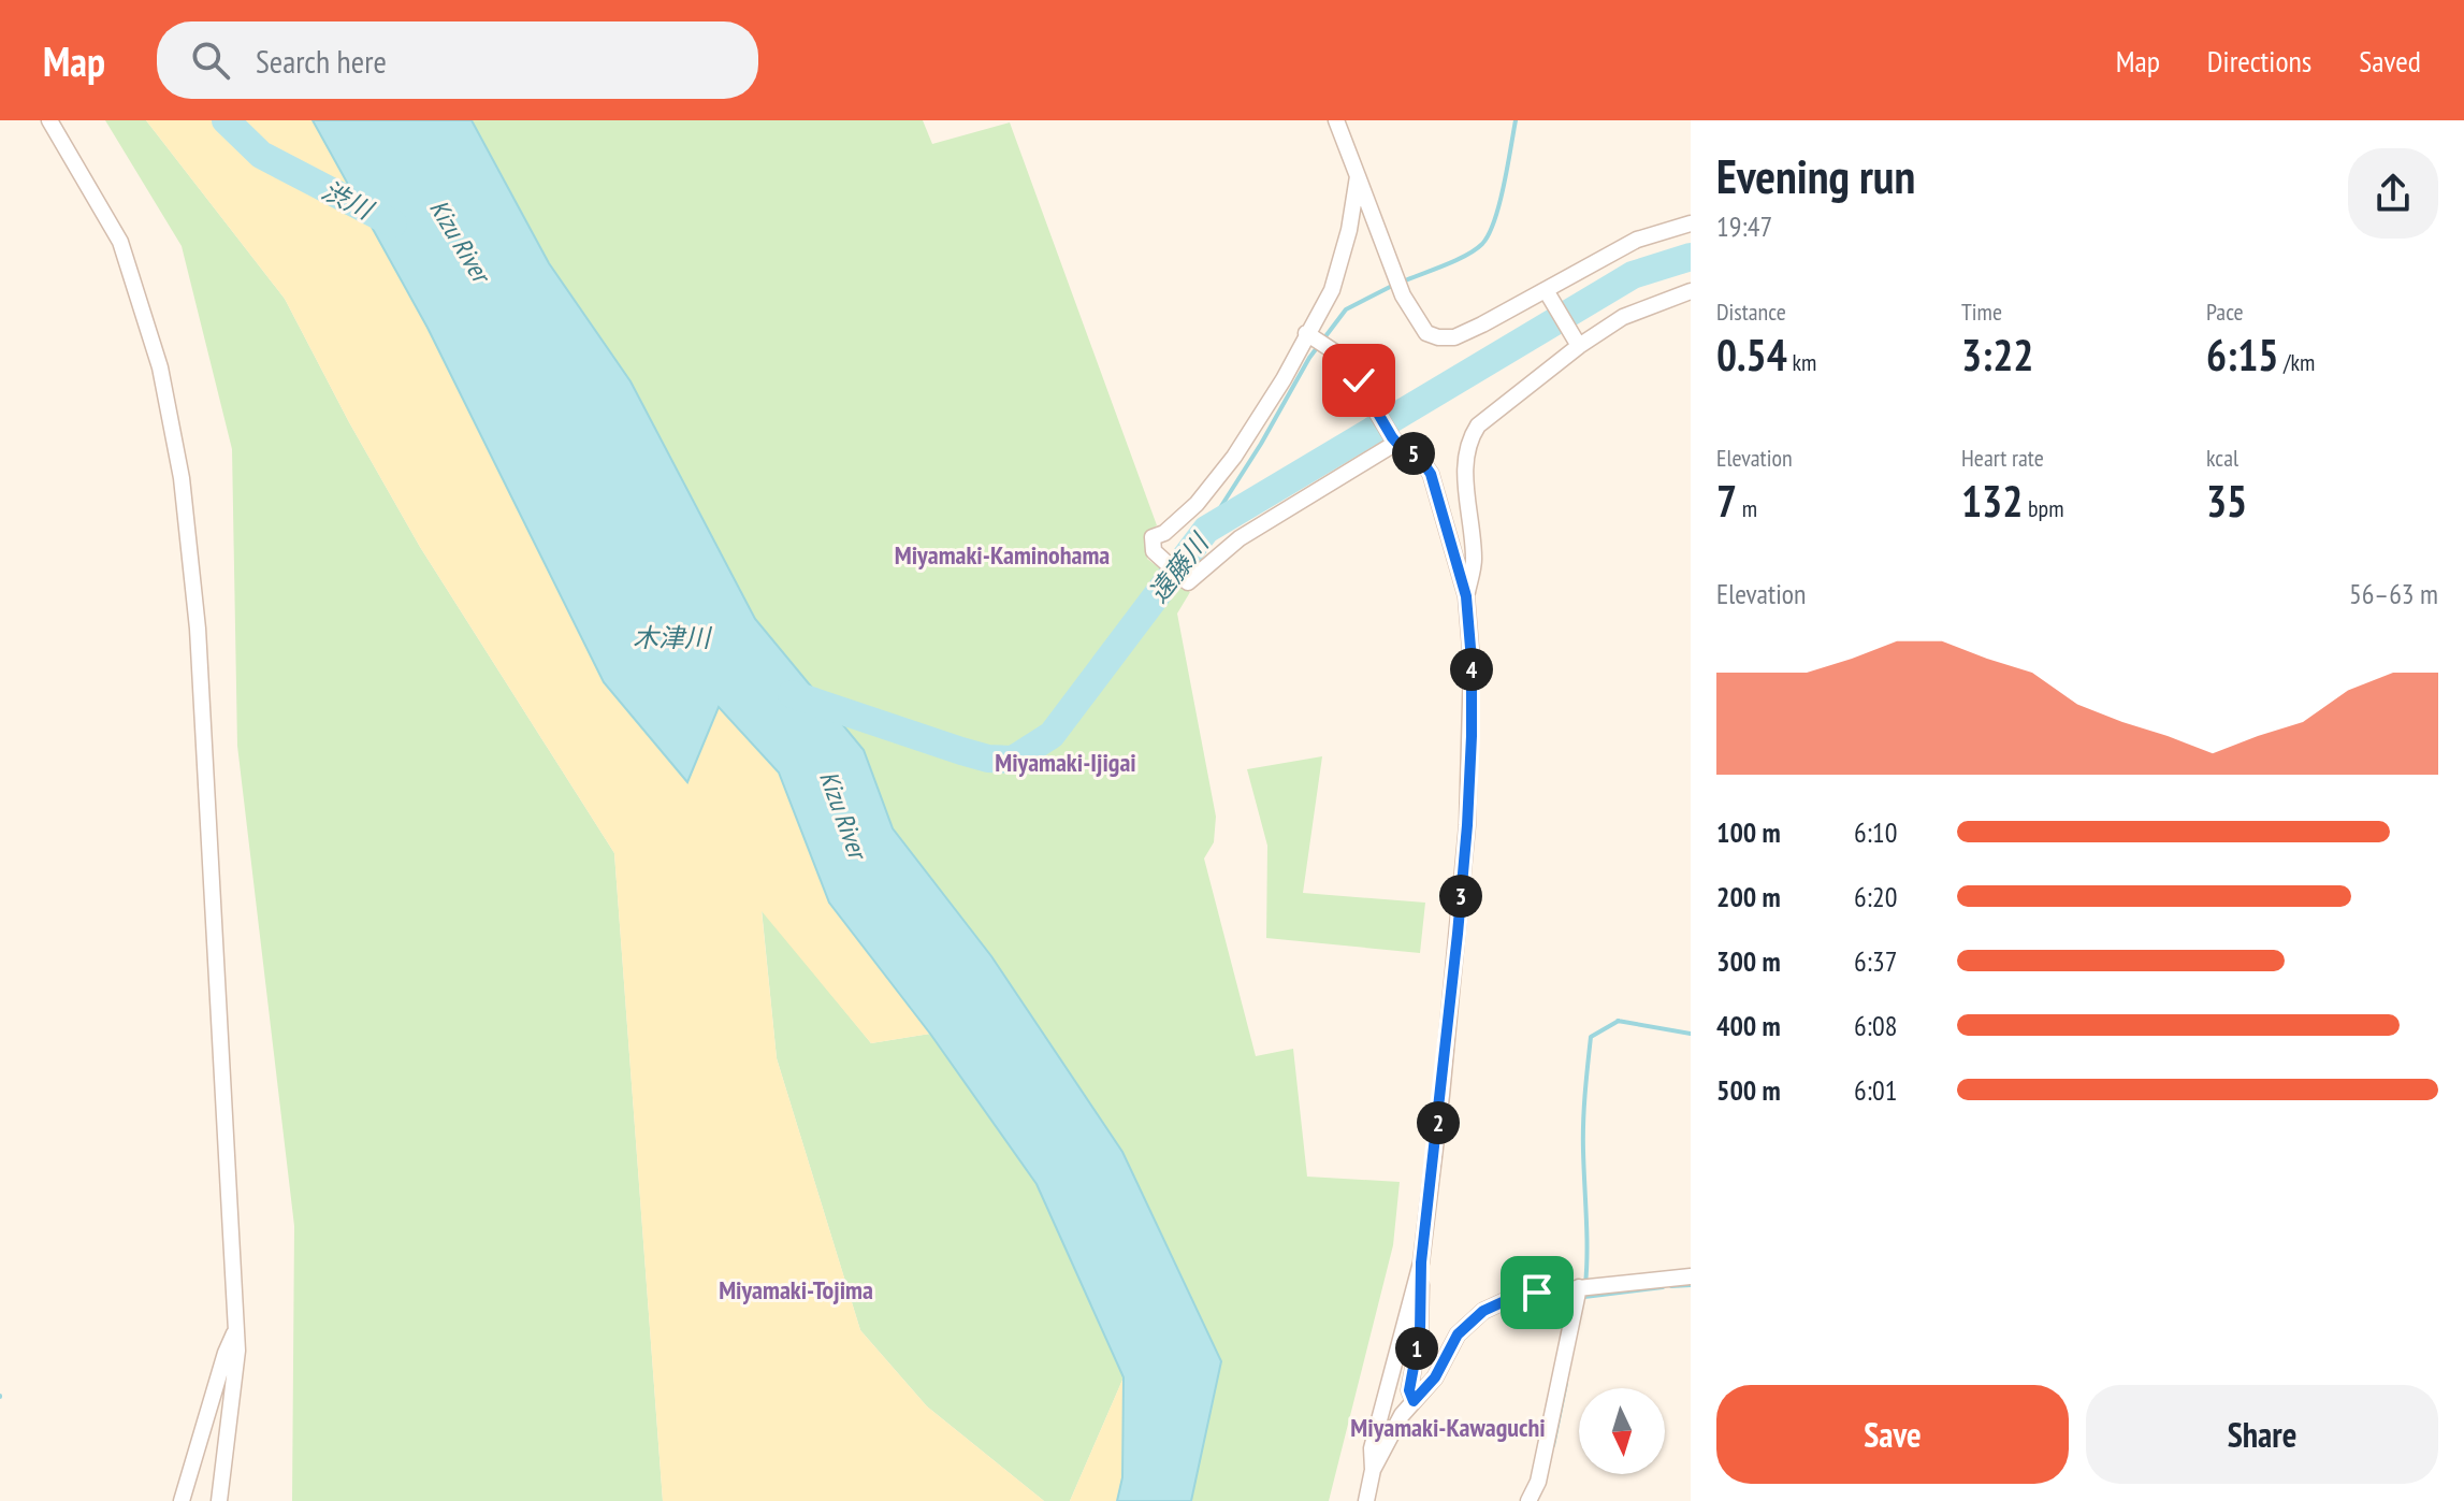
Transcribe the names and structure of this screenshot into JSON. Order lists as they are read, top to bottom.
{
  "districts": [
    "Miyamaki-Kaminohama",
    "Miyamaki-Ijigai",
    "Miyamaki-Tojima",
    "Miyamaki-Kawaguchi"
  ],
  "water": [
    "渋川",
    "Kizu River",
    "遠藤川",
    "木津川"
  ],
  "north": "bottom",
  "page": {
    "header": "Map",
    "search": "Search here",
    "nav": ["Map", "Directions", "Saved"],
    "heading": ["Evening run", "19:47"],
    "stats": [
      ["Distance", "0.54 km"],
      ["Time", "3:22"],
      ["Pace", "6:15 /km"],
      ["Elevation", "7 m"],
      ["Heart rate", "132 bpm"],
      ["kcal", "35"]
    ],
    "pins": [
      "5",
      "4",
      "3",
      "2",
      "1"
    ],
    "chart": ["Elevation", "56–63 m"],
    "list": [
      {
        "name": "100 m",
        "note": "6:10"
      },
      {
        "name": "200 m",
        "note": "6:20"
      },
      {
        "name": "300 m",
        "note": "6:37"
      },
      {
        "name": "400 m",
        "note": "6:08"
      },
      {
        "name": "500 m",
        "note": "6:01"
      }
    ],
    "buttons": ["Save", "Share"]
  }
}
